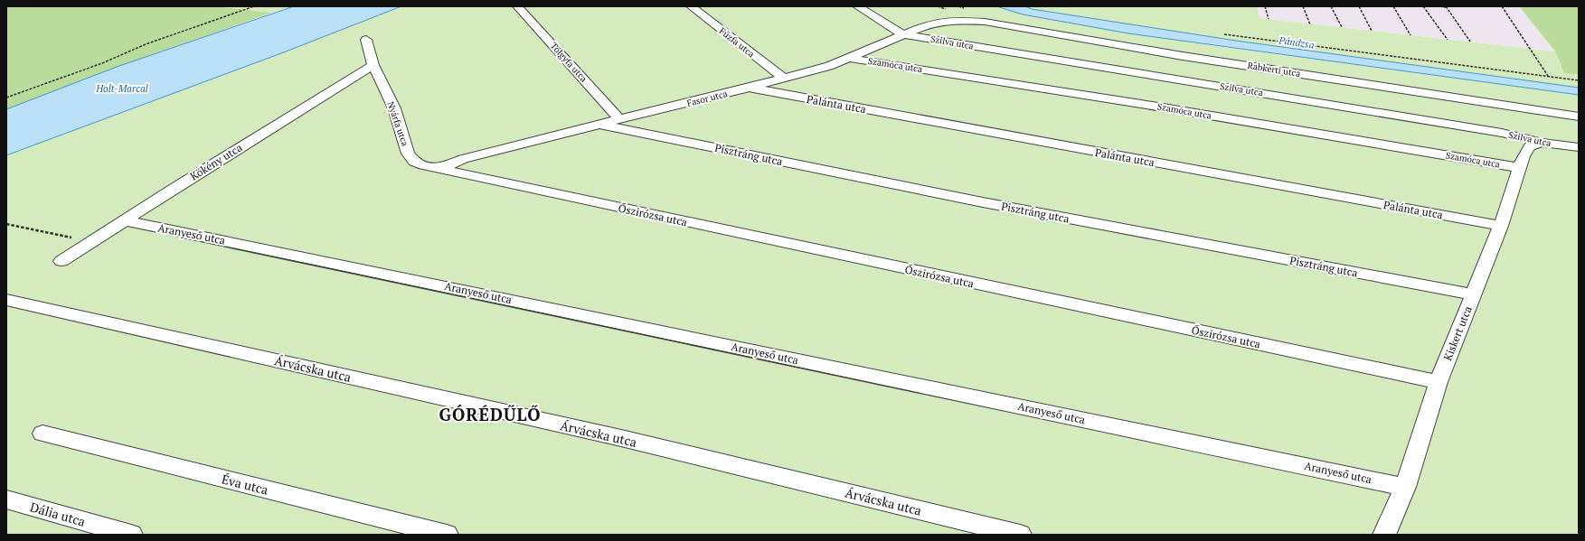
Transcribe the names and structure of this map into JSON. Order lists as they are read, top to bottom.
{
  "streets": {
    "street": [
      "Fűzfa utca",
      "Szilva utca",
      "Tölgyfa utca",
      "Szamóca utca",
      "Rabkerti utca",
      "Fasor utca",
      "Palánta utca",
      "Nyárfa utca",
      "Pisztráng utca",
      "Kökény utca",
      "Őszirózsa utca",
      "Aranyeső utca",
      "Kiskert utca",
      "Árvácska utca",
      "Éva utca",
      "Dália utca"
    ]
  },
  "crossings": [
    ["Fűzfa utca", "Fasor utca"],
    ["Szilva utca", "Fasor utca"],
    ["Szilva utca", "Kiskert utca"],
    ["Tölgyfa utca", "Fasor utca"],
    ["Szamóca utca", "Fasor utca"],
    ["Szamóca utca", "Kiskert utca"],
    ["Rabkerti utca", "Fasor utca"],
    ["Fasor utca", "Palánta utca"],
    ["Fasor utca", "Nyárfa utca"],
    ["Fasor utca", "Pisztráng utca"],
    ["Fasor utca", "Őszirózsa utca"],
    ["Palánta utca", "Kiskert utca"],
    ["Nyárfa utca", "Kökény utca"],
    ["Nyárfa utca", "Őszirózsa utca"],
    ["Pisztráng utca", "Kiskert utca"],
    ["Kökény utca", "Aranyeső utca"],
    ["Őszirózsa utca", "Kiskert utca"],
    ["Aranyeső utca", "Kiskert utca"]
  ],
  "districts": ["GÓRÉDŰLŐ"],
  "water": ["Pándzsa", "Holt-Marcal"]
}
